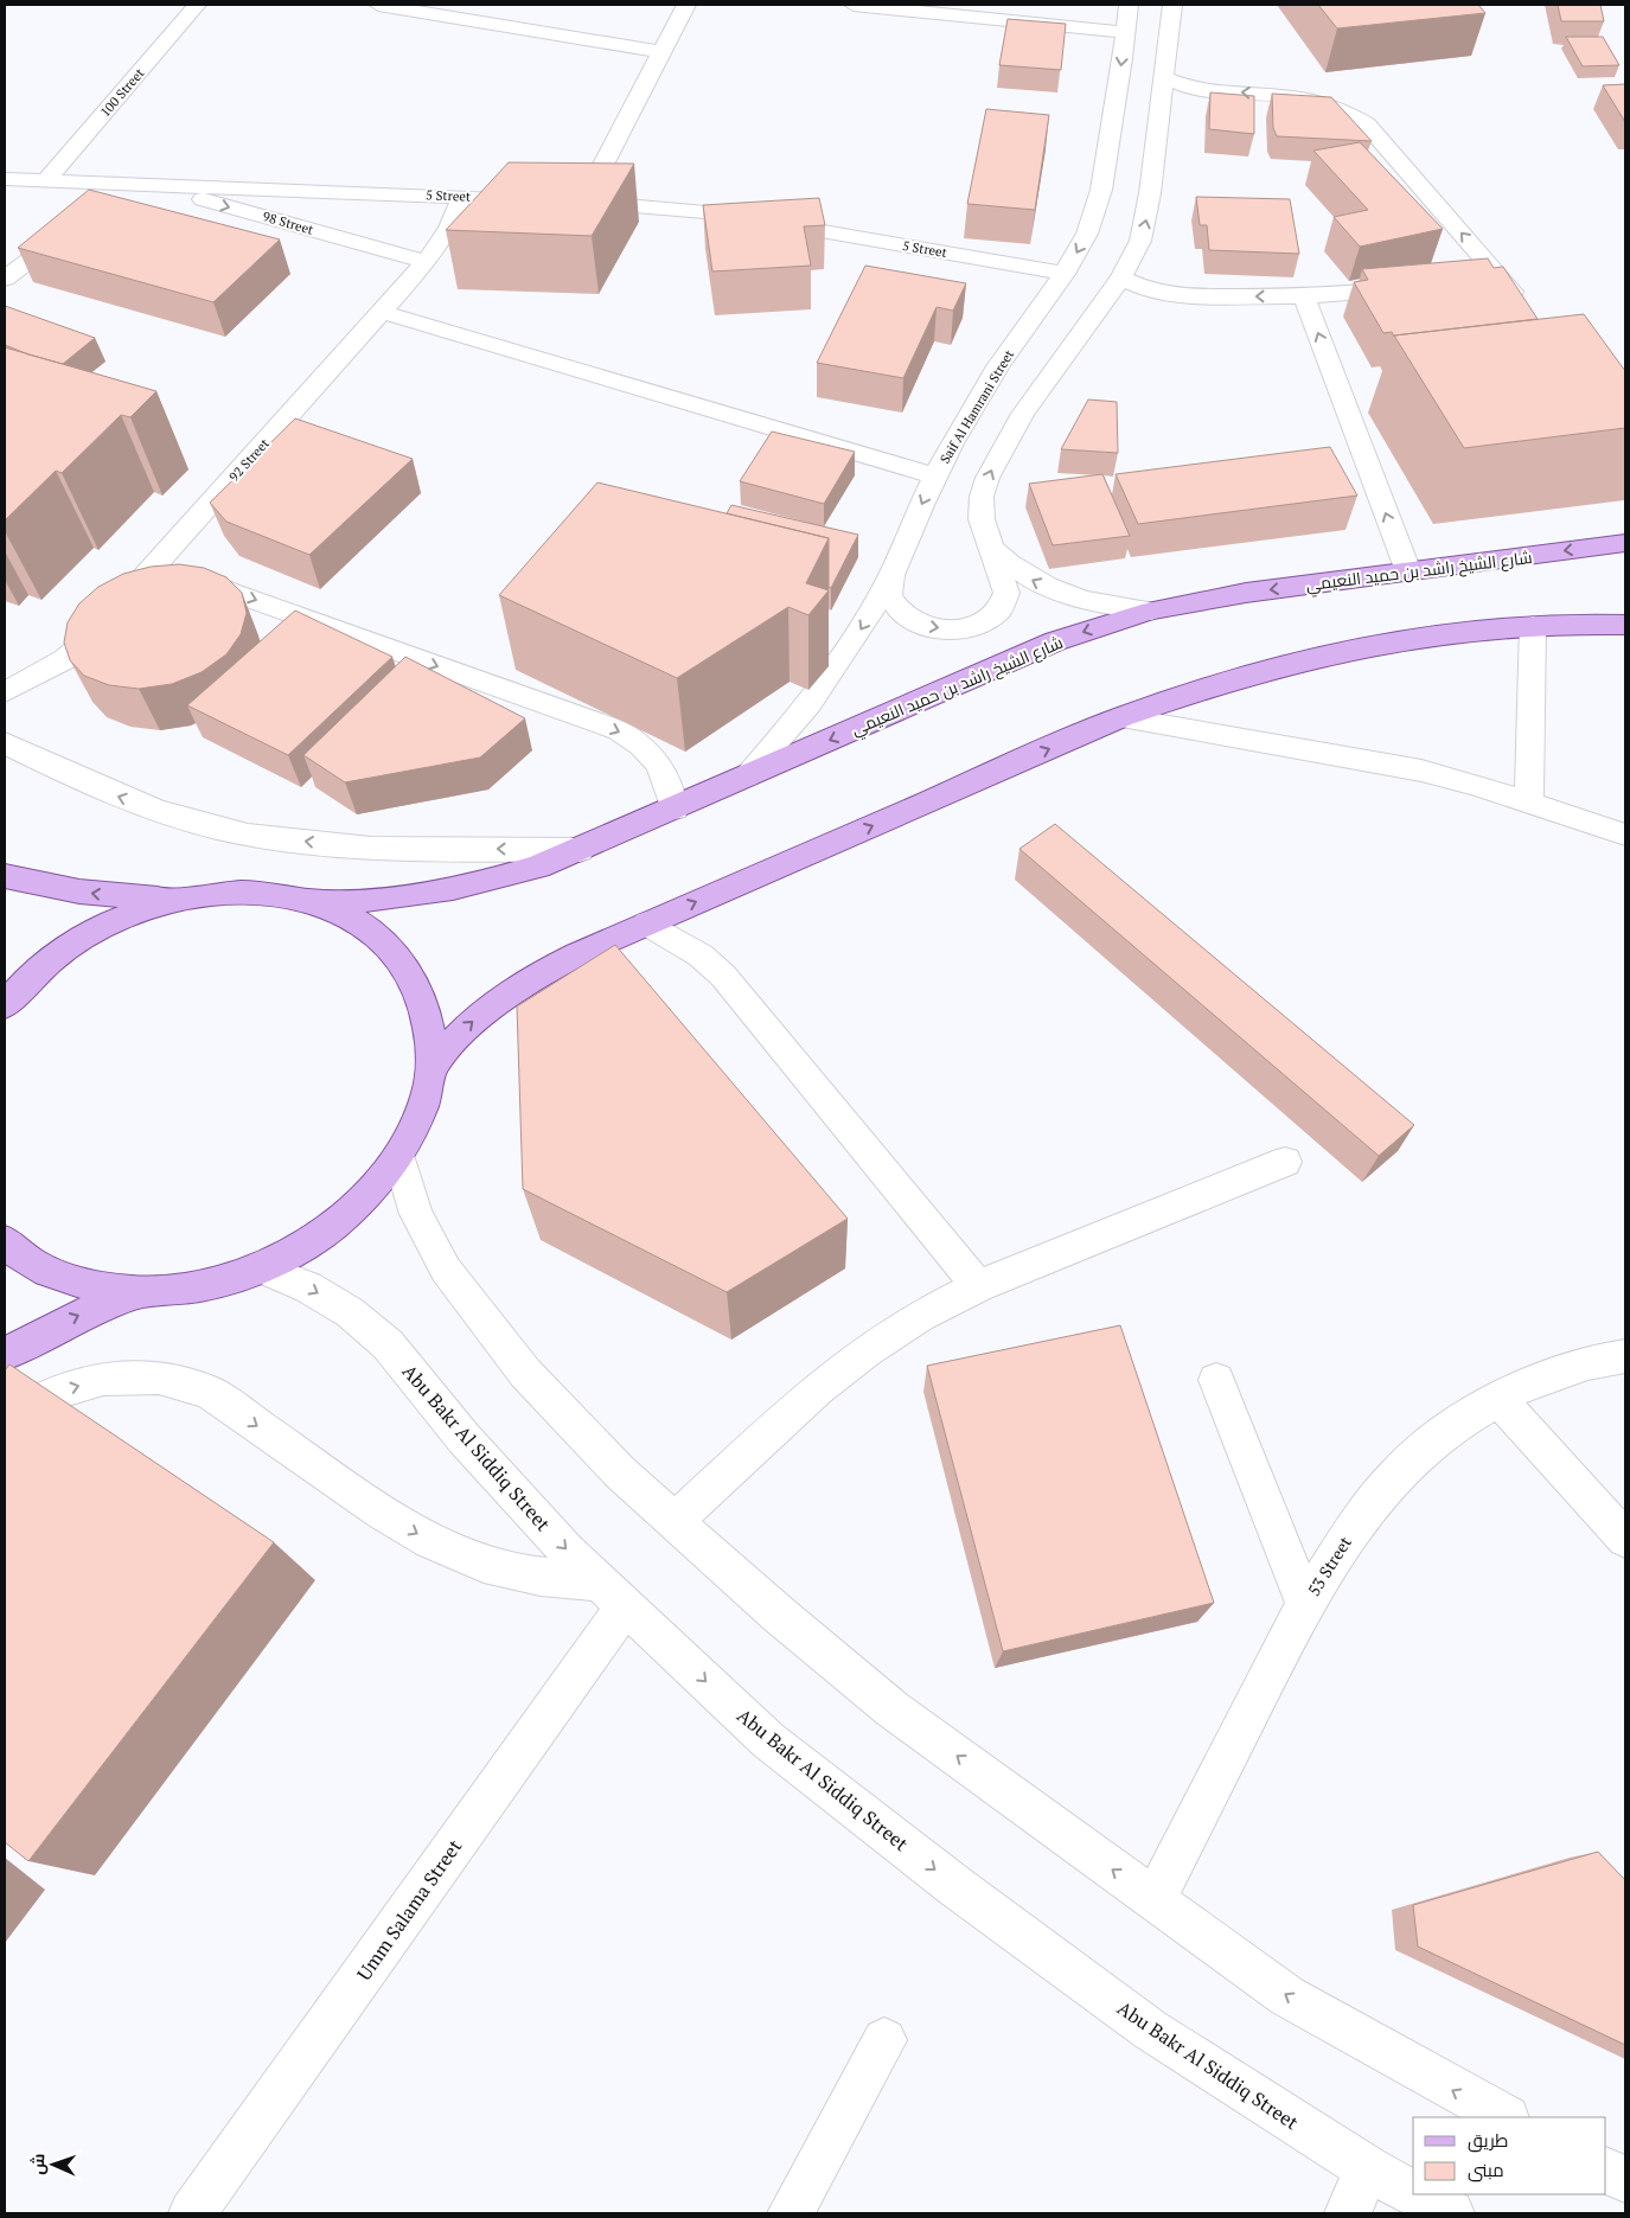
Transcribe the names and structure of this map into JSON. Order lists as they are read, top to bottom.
{
  "streets": {
    "main road": ["شارع الشيخ راشد بن حميد النعيمي"],
    "street": [
      "100 Street",
      "5 Street",
      "98 Street",
      "Saif Al Hamrani Street",
      "92 Street",
      "Abu Bakr Al Siddiq Street",
      "53 Street",
      "Umm Salama Street"
    ]
  },
  "crossings": [
    ["100 Street", "5 Street"],
    ["5 Street", "98 Street"],
    ["5 Street", "Saif Al Hamrani Street"],
    ["5 Street", "92 Street"],
    ["98 Street", "92 Street"],
    ["Saif Al Hamrani Street", "شارع الشيخ راشد بن حميد النعيمي"],
    ["Abu Bakr Al Siddiq Street", "Umm Salama Street"]
  ],
  "legend": ["طريق", "مبنى"],
  "north": "left"
}
